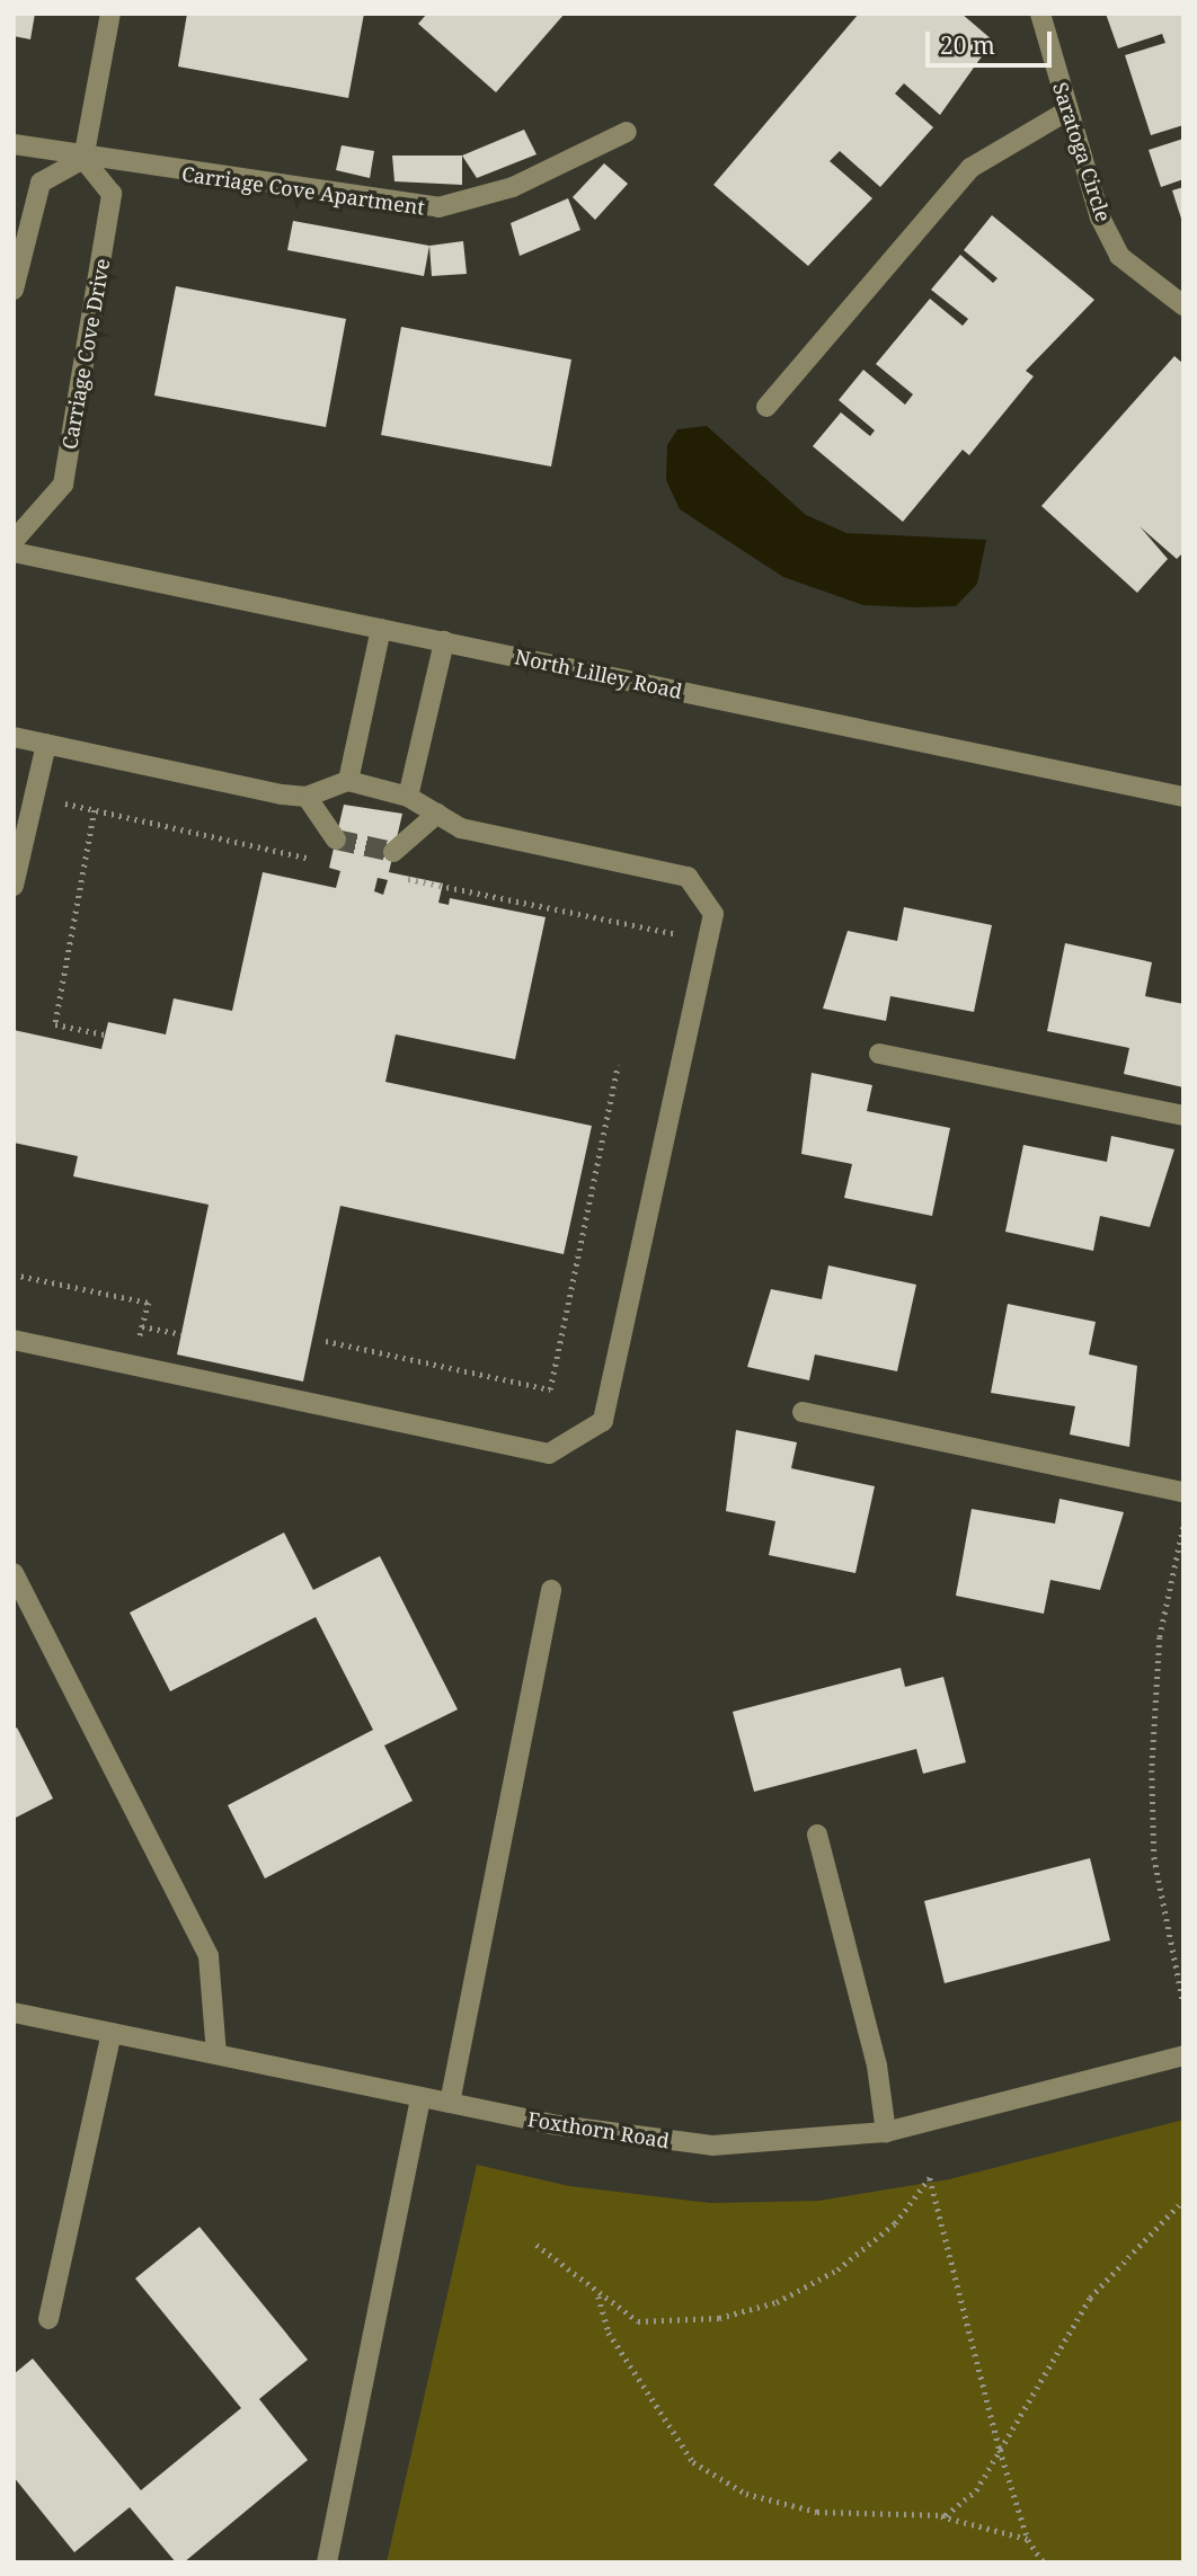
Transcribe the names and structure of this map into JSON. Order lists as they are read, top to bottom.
{
  "streets": {
    "street": [
      "Saratoga Circle",
      "Carriage Cove Apartment",
      "Carriage Cove Drive",
      "North Lilley Road",
      "Foxthorn Road"
    ]
  },
  "crossings": [
    ["Carriage Cove Apartment", "Carriage Cove Drive"]
  ],
  "scale_bar": "20 m"
}
